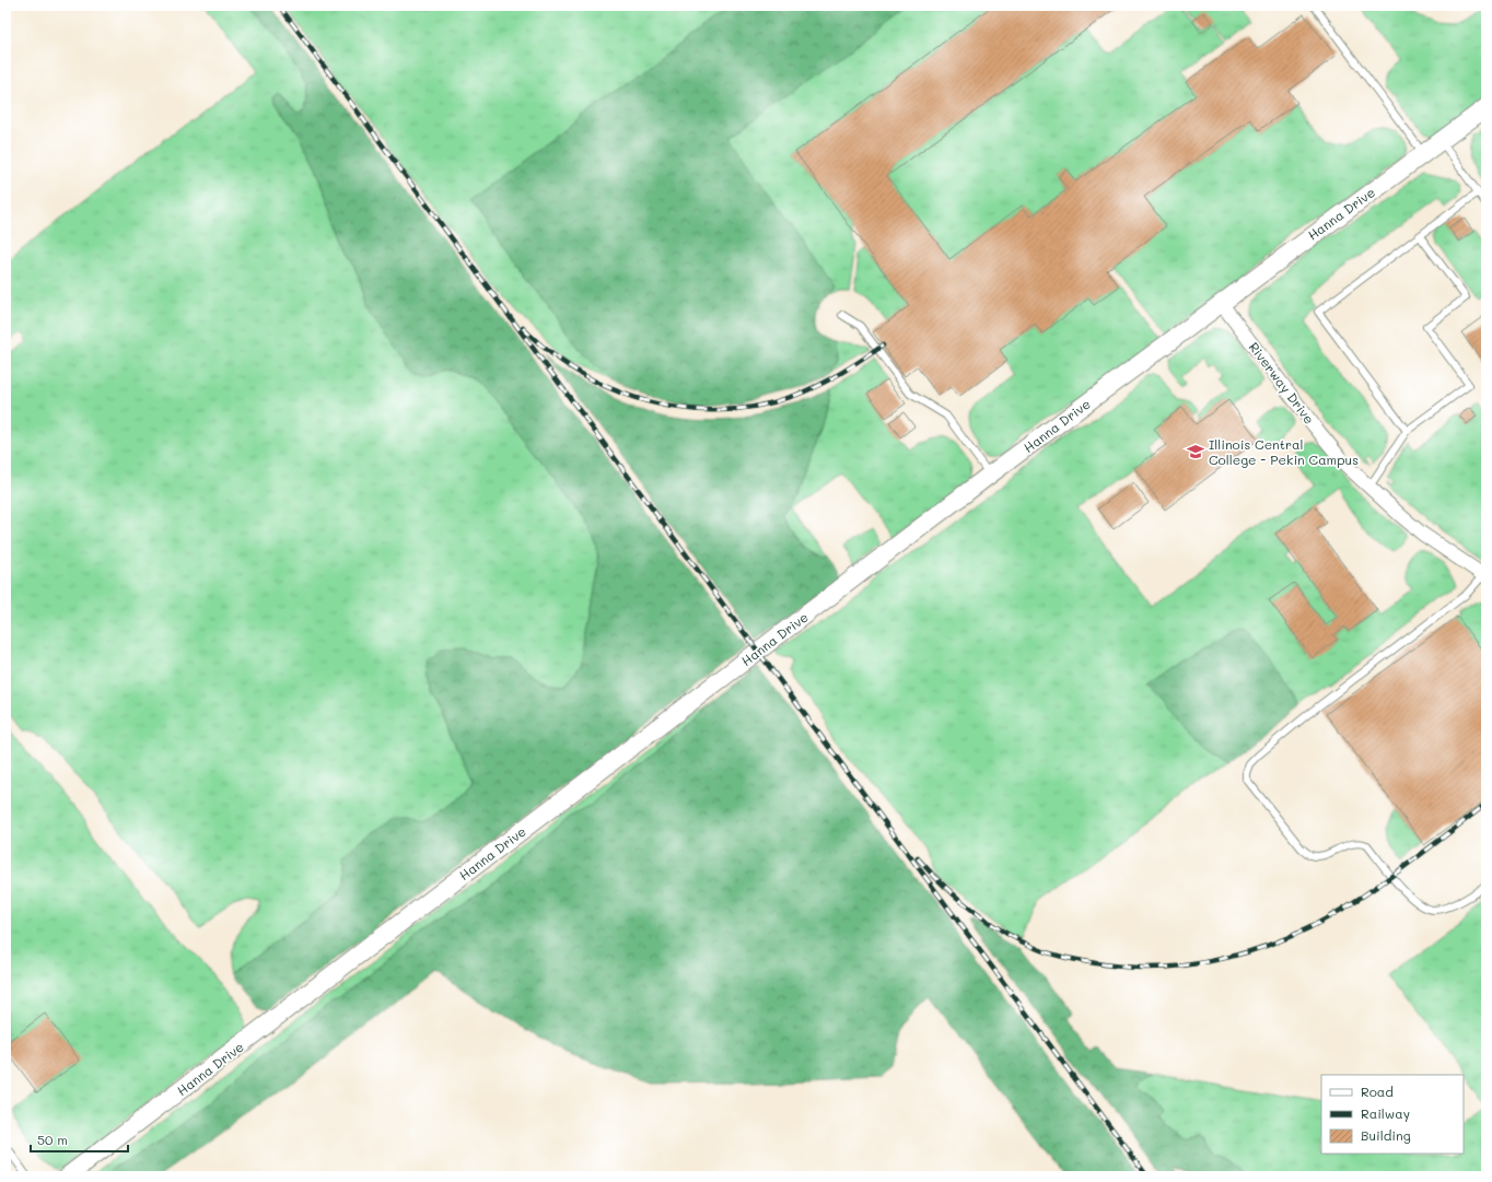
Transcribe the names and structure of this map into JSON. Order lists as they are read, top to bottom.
{
  "streets": {
    "street": ["Hanna Drive", "Riverway Drive"]
  },
  "crossings": [
    ["Hanna Drive", "Riverway Drive"]
  ],
  "places": {
    "school or university": ["Illinois Central College - Pekin Campus"]
  },
  "legend": ["Road", "Railway", "Building"],
  "scale_bar": "50 m"
}
